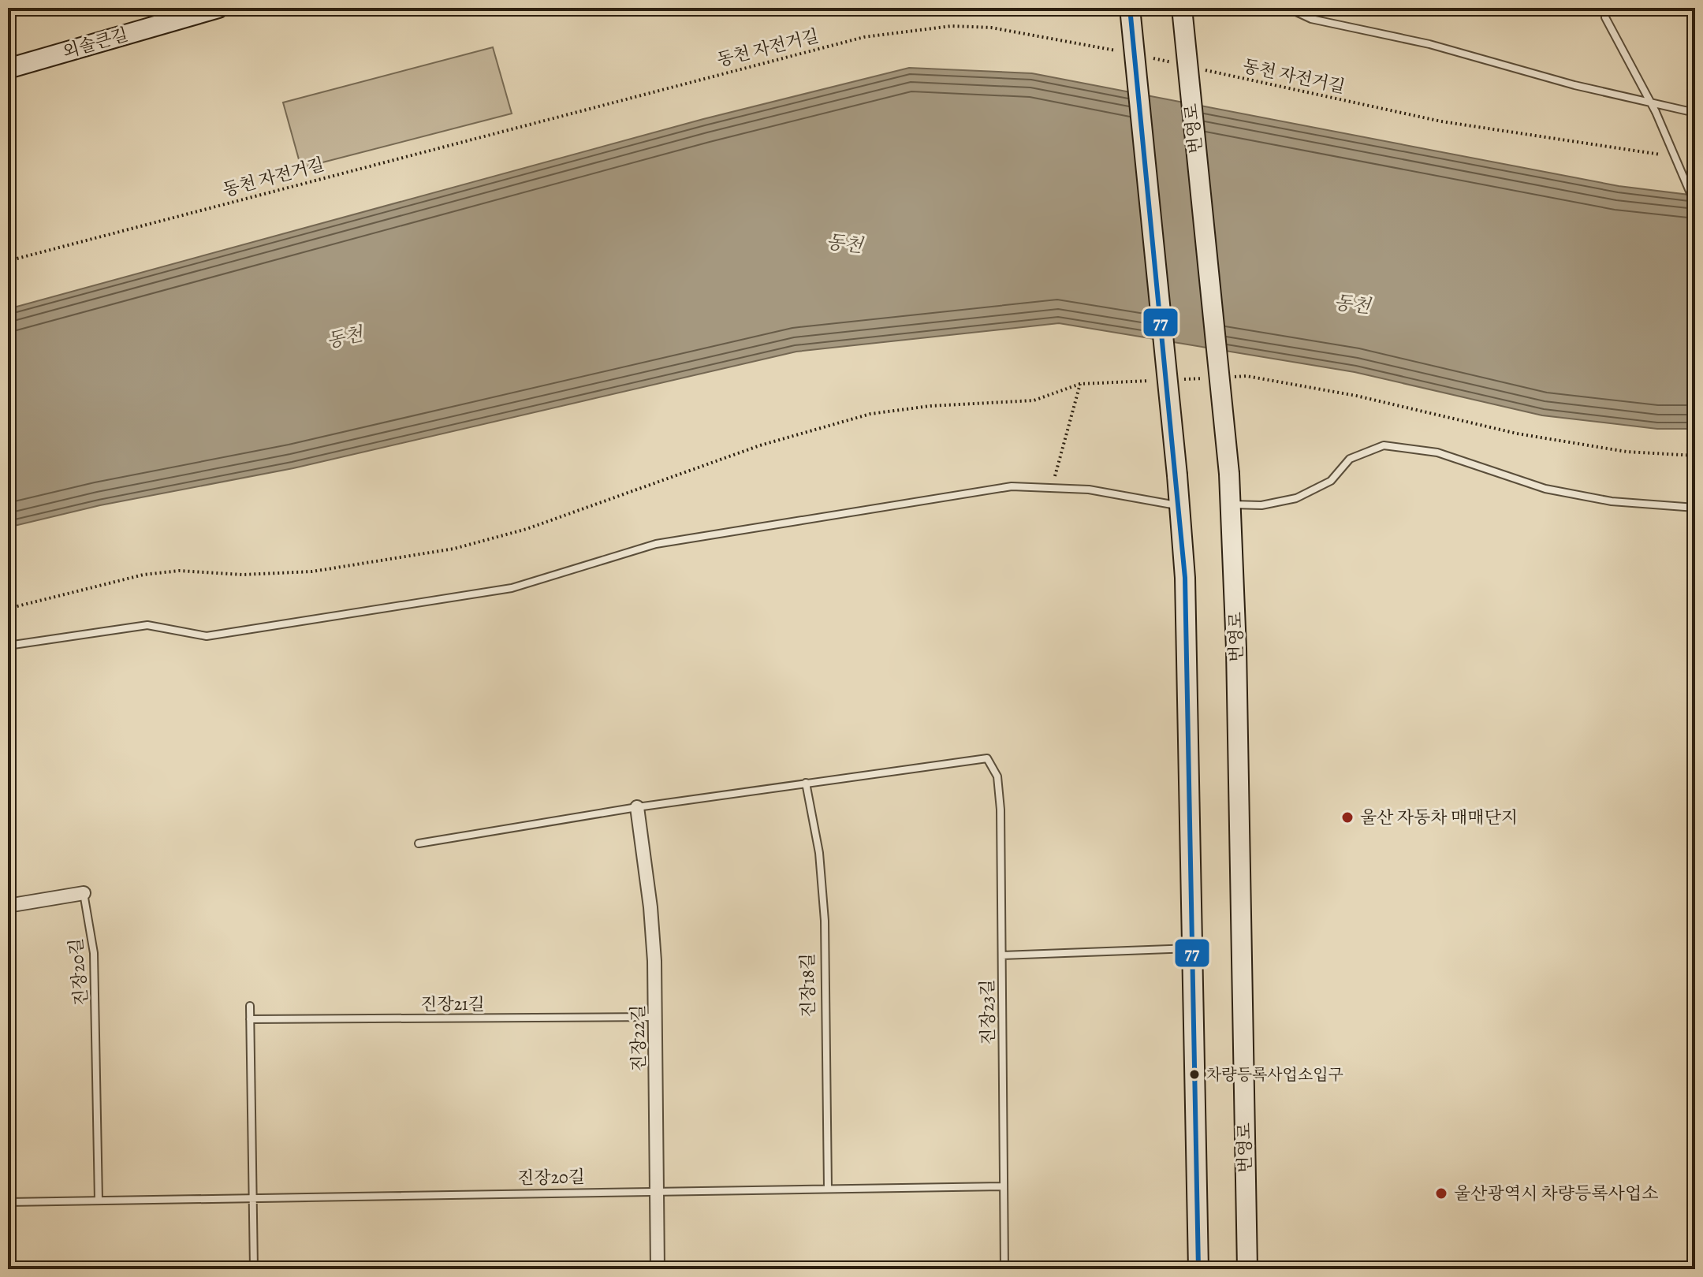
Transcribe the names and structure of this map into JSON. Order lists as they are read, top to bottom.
{
  "streets": {
    "main road": ["외솔큰길", "번영로"],
    "street": ["진장22길"],
    "lane": [
      "진장20길",
      "진장18길",
      "진장21길",
      "진장23길"
    ],
    "path": ["동천 자전거길"]
  },
  "crossings": [
    ["진장20길", "진장18길"],
    ["진장20길", "진장23길"],
    ["진장20길", "진장22길"],
    ["진장18길", "진장23길"],
    ["진장21길", "진장22길"]
  ],
  "water": ["동천"],
  "places": ["울산 자동차 매매단지", "차량등록사업소입구", "울산광역시 차량등록사업소"],
  "lines": ["transit line 77"]
}
